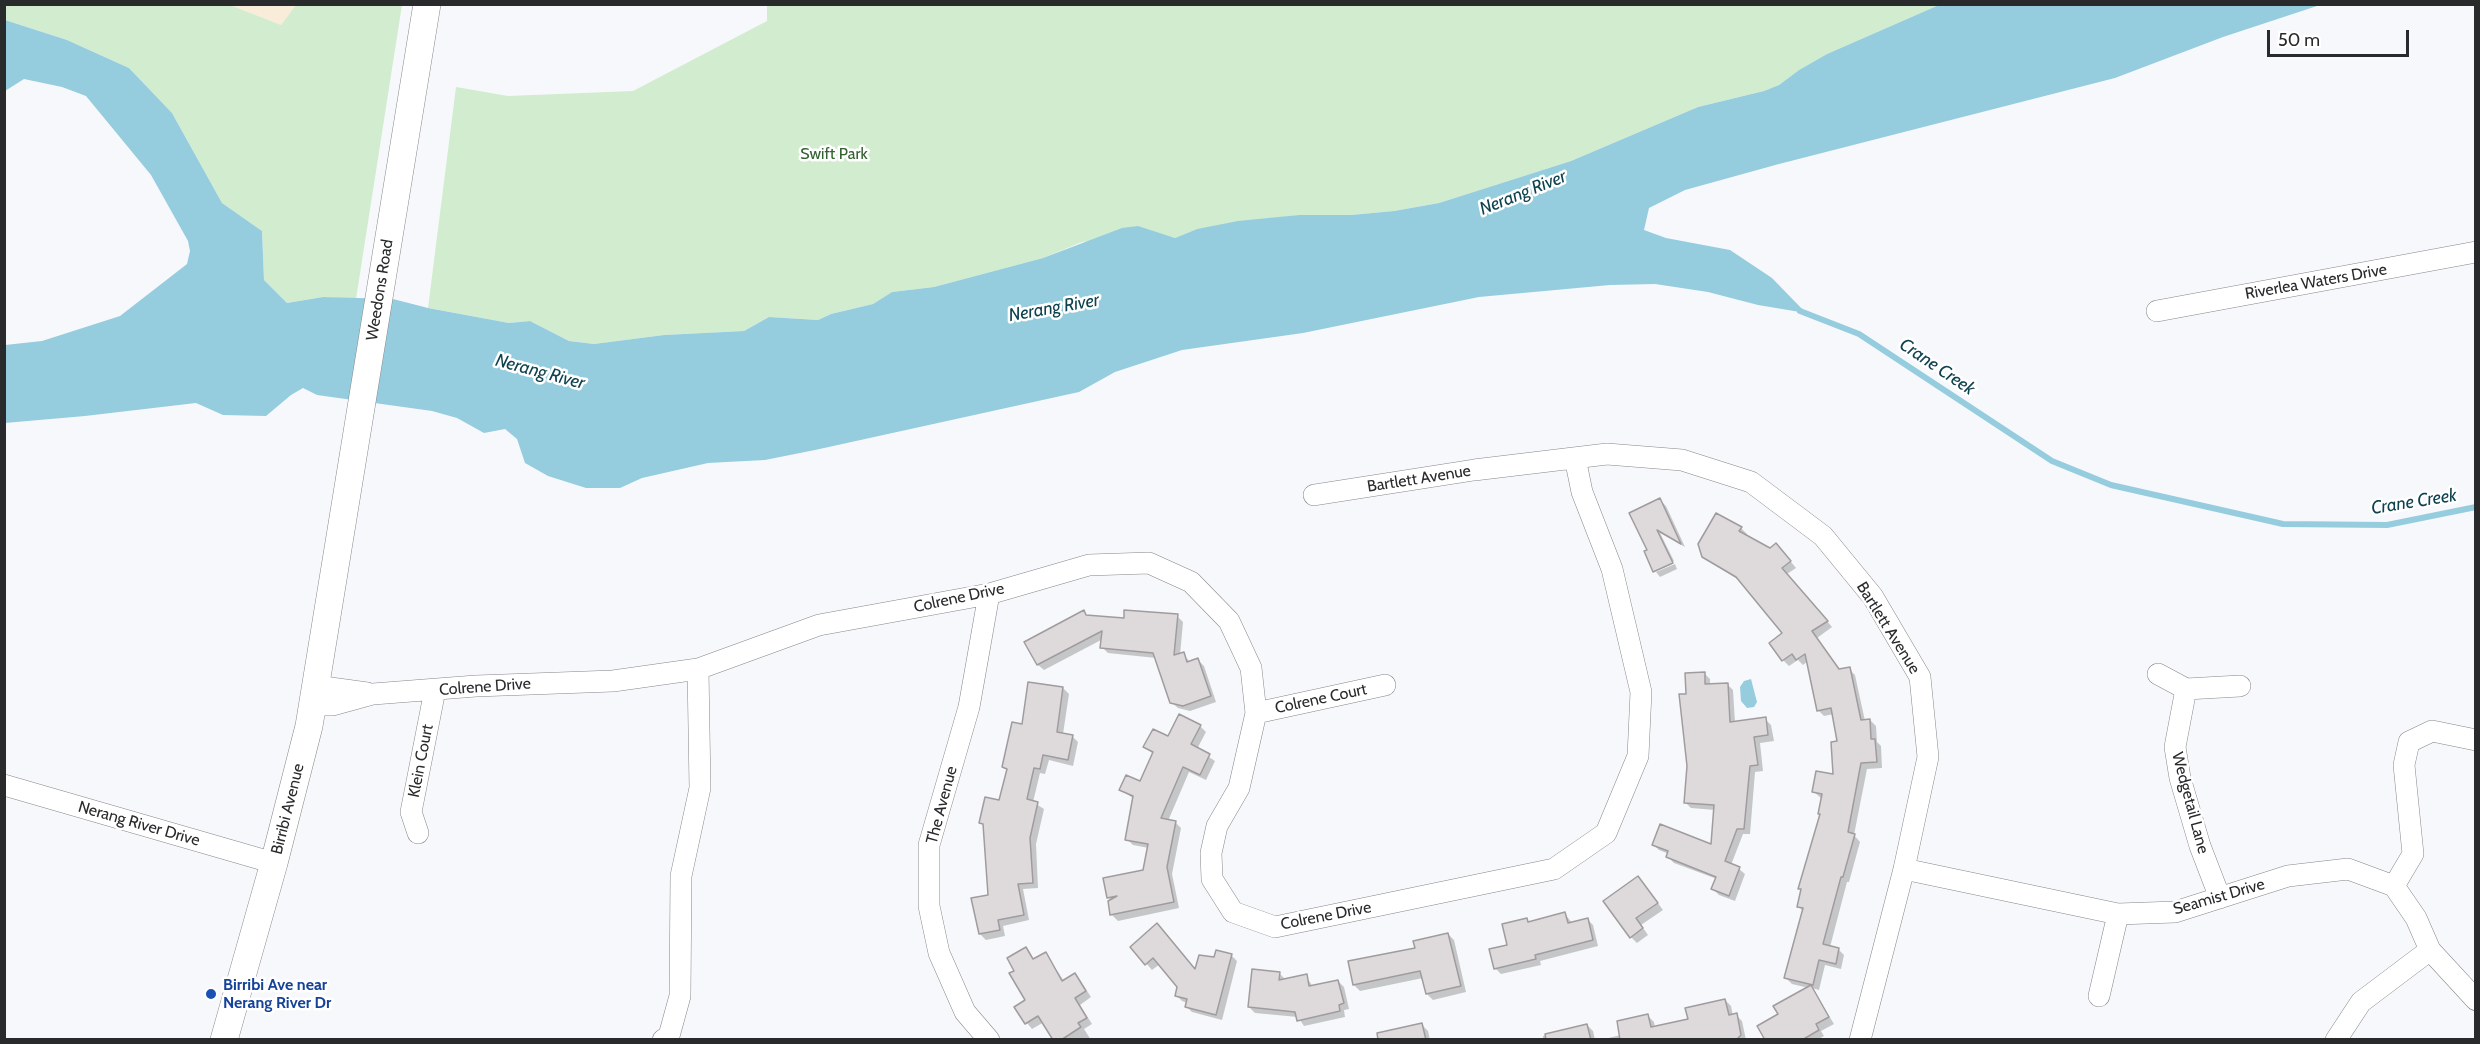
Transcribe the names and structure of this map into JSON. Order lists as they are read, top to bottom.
{
  "streets": {
    "street": [
      "Riverlea Waters Drive",
      "Weedons Road",
      "Bartlett Avenue",
      "Colrene Drive",
      "Colrene Court",
      "Klein Court",
      "Wedgetail Lane",
      "The Avenue",
      "Birribi Avenue",
      "Nerang River Drive",
      "Seamist Drive"
    ]
  },
  "crossings": [
    ["Weedons Road", "Birribi Avenue"],
    ["Bartlett Avenue", "Colrene Drive"],
    ["Bartlett Avenue", "Seamist Drive"],
    ["Colrene Drive", "Colrene Court"],
    ["Colrene Drive", "Klein Court"],
    ["Colrene Drive", "The Avenue"],
    ["Colrene Drive", "Birribi Avenue"],
    ["Wedgetail Lane", "Seamist Drive"],
    ["Birribi Avenue", "Nerang River Drive"]
  ],
  "water": ["Nerang River", "Crane Creek"],
  "parks": ["Swift Park"],
  "places": ["Birribi Ave near Nerang River Dr"],
  "scale_bar": "50 m"
}
